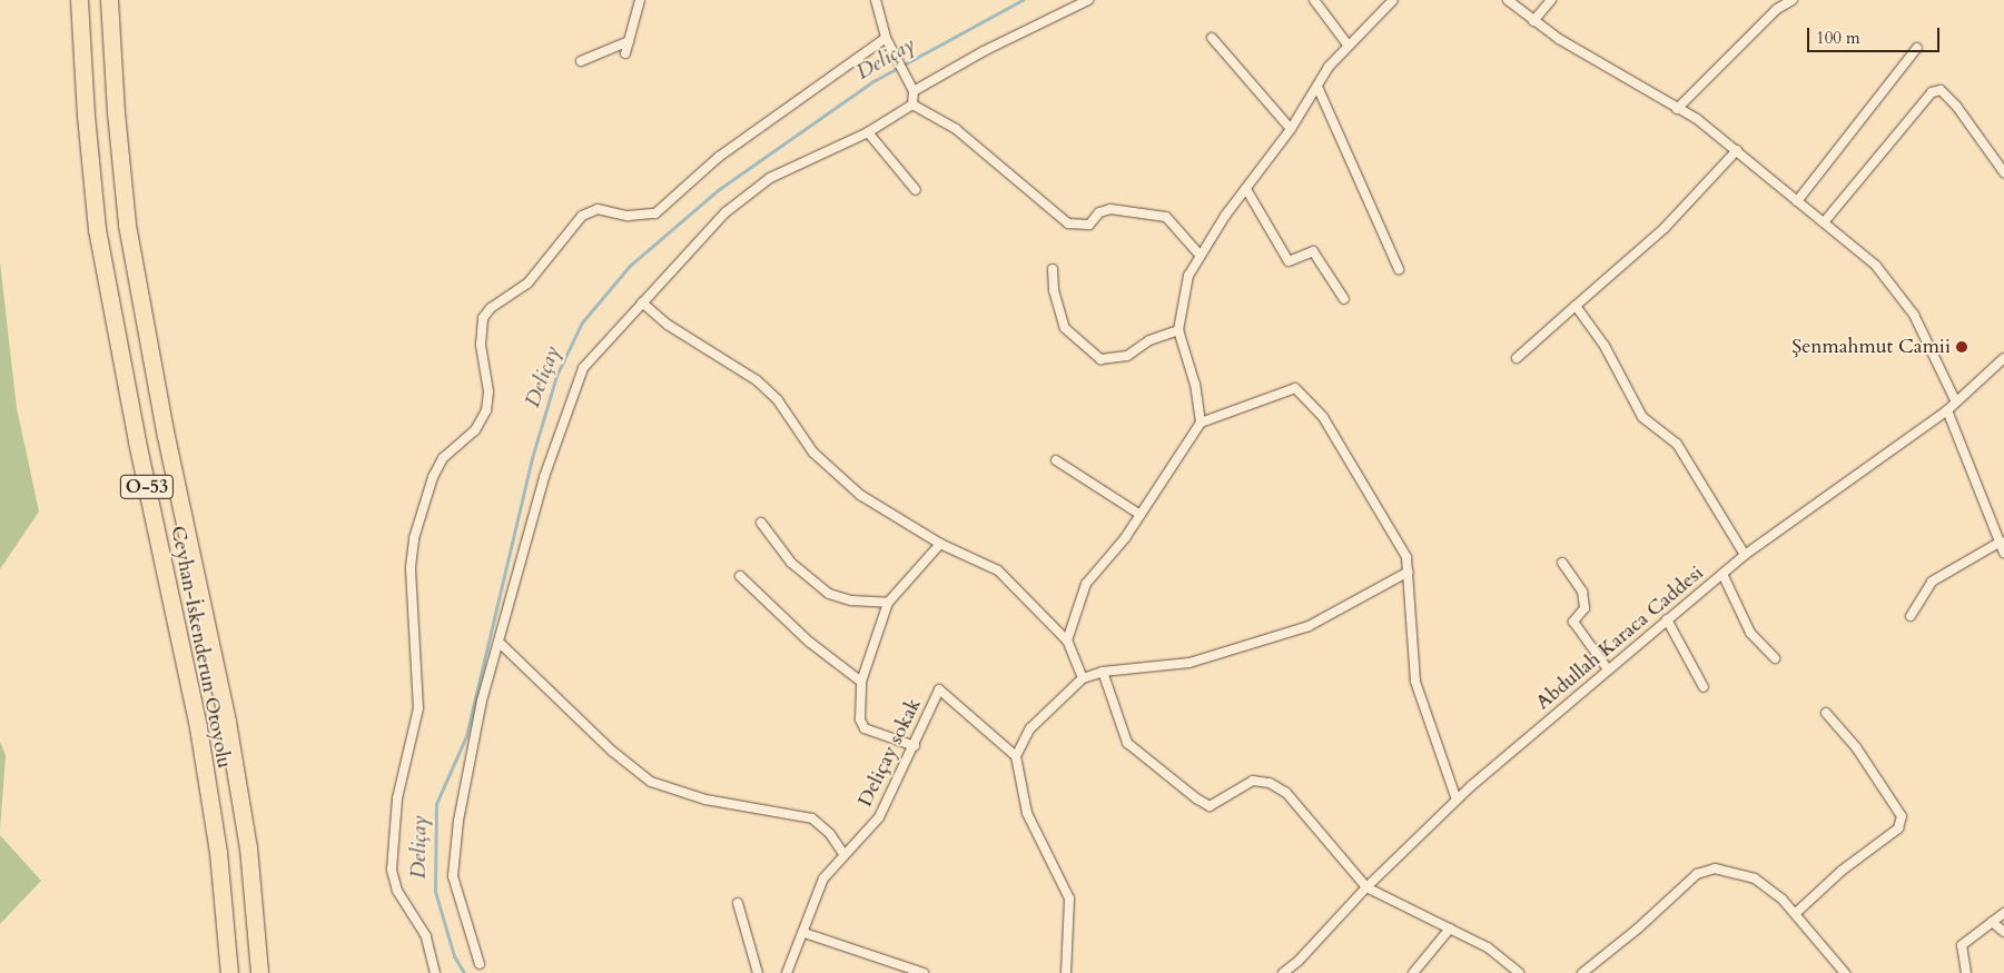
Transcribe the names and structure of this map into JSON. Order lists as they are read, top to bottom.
{
  "streets": {
    "highway": ["O-53", "Ceyhan-İskenderun Otoyolu"],
    "street": ["Abdullah Karaca Caddesi", "Deliçay sokak"]
  },
  "water": ["Deliçay"],
  "places": ["Şenmahmut Camii"],
  "scale_bar": "100 m"
}
